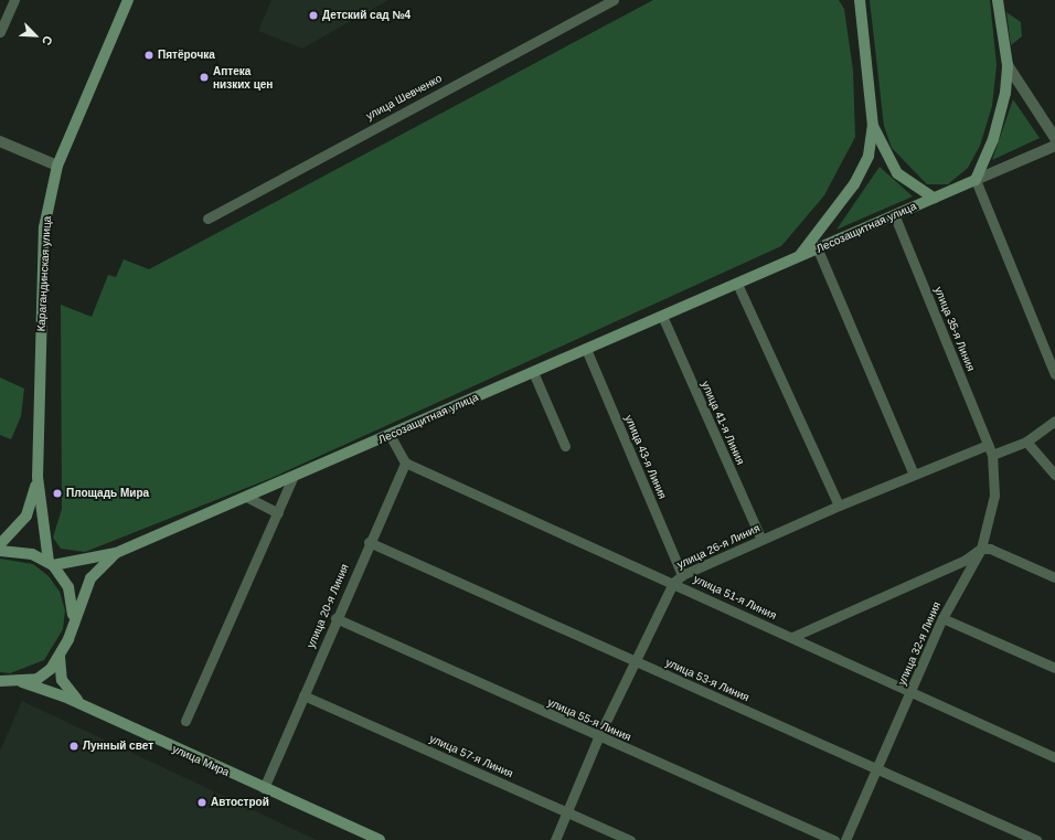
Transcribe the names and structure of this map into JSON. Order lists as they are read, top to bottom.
{
  "streets": {
    "main road": ["Лесозащитная улица", "Карагандинская улица", "улица Мира"],
    "street": [
      "улица Шевченко",
      "улица 35-я Линия",
      "улица 41-я Линия",
      "улица 43-я Линия",
      "улица 26-я Линия",
      "улица 51-я Линия",
      "улица 20-я Линия",
      "улица 32-я Линия",
      "улица 53-я Линия",
      "улица 55-я Линия",
      "улица 57-я Линия"
    ]
  },
  "crossings": [
    ["Лесозащитная улица", "Карагандинская улица"],
    ["Лесозащитная улица", "улица 35-я Линия"],
    ["Лесозащитная улица", "улица 41-я Линия"],
    ["Лесозащитная улица", "улица 43-я Линия"],
    ["улица 35-я Линия", "улица 26-я Линия"],
    ["улица 35-я Линия", "улица 32-я Линия"],
    ["улица 41-я Линия", "улица 26-я Линия"],
    ["улица 43-я Линия", "улица 26-я Линия"],
    ["улица 26-я Линия", "улица 51-я Линия"],
    ["улица 26-я Линия", "улица 53-я Линия"],
    ["улица 26-я Линия", "улица 55-я Линия"],
    ["улица 26-я Линия", "улица 57-я Линия"],
    ["улица 51-я Линия", "улица 20-я Линия"],
    ["улица 51-я Линия", "улица 32-я Линия"],
    ["улица 20-я Линия", "улица 53-я Линия"],
    ["улица 20-я Линия", "улица 55-я Линия"],
    ["улица 20-я Линия", "улица 57-я Линия"],
    ["улица 20-я Линия", "улица Мира"],
    ["улица 32-я Линия", "улица 53-я Линия"]
  ],
  "places": [
    "Детский сад №4",
    "Пятёрочка",
    "Аптека низких цен",
    "Площадь Мира",
    "Лунный свет",
    "Автострой"
  ],
  "north": "bottom right"
}
